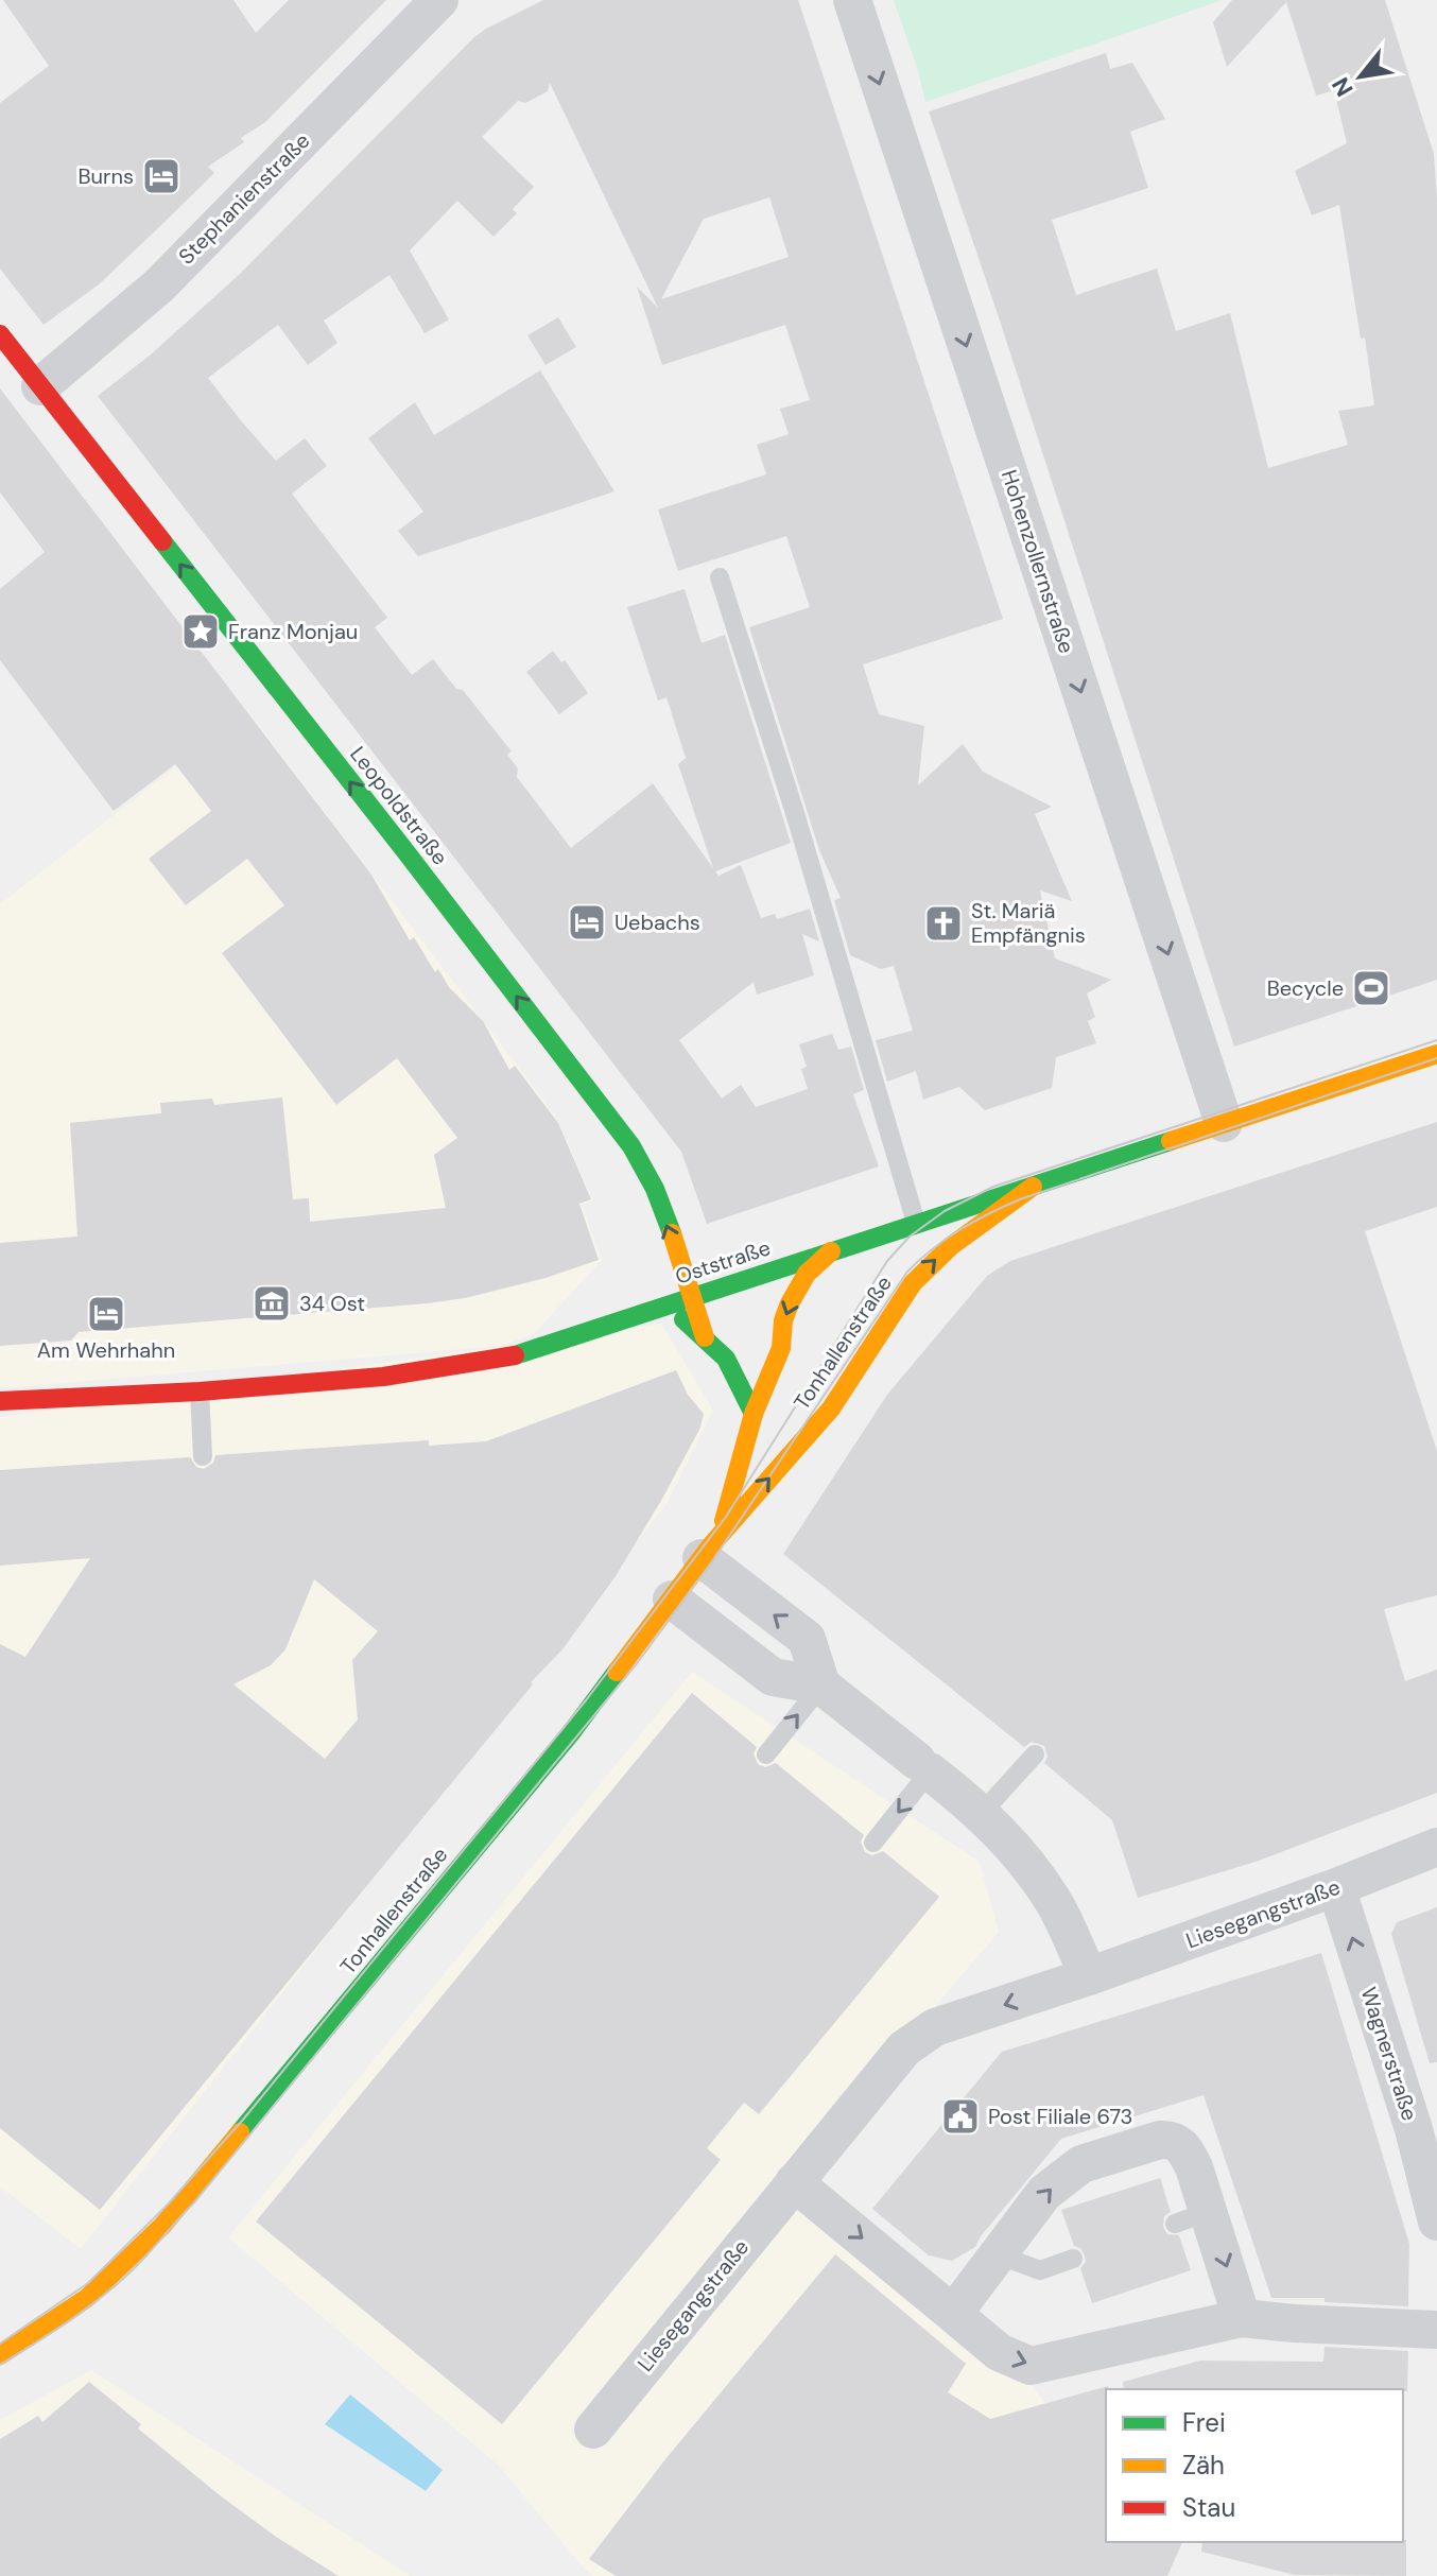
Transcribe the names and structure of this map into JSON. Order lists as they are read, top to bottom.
{
  "streets": {
    "main road": ["Leopoldstraße", "Oststraße", "Tonhallenstraße"],
    "street": [
      "Stephanienstraße",
      "Hohenzollernstraße",
      "Liesegangstraße",
      "Wagnerstraße"
    ]
  },
  "crossings": [
    ["Stephanienstraße", "Leopoldstraße"],
    ["Hohenzollernstraße", "Oststraße"],
    ["Leopoldstraße", "Oststraße"],
    ["Oststraße", "Tonhallenstraße"],
    ["Liesegangstraße", "Wagnerstraße"]
  ],
  "one_way": ["Hohenzollernstraße", "Leopoldstraße", "Wagnerstraße"],
  "places": {
    "hotel": ["Burns", "Uebachs", "Am Wehrhahn"],
    "place": ["Franz Monjau"],
    "church": ["St. Mariä Empfängnis"],
    "sports": ["Becycle"],
    "museum": ["34 Ost"],
    "public building": ["Post Filiale 673"]
  },
  "legend": ["Frei", "Zäh", "Stau"],
  "north": "bottom left"
}
